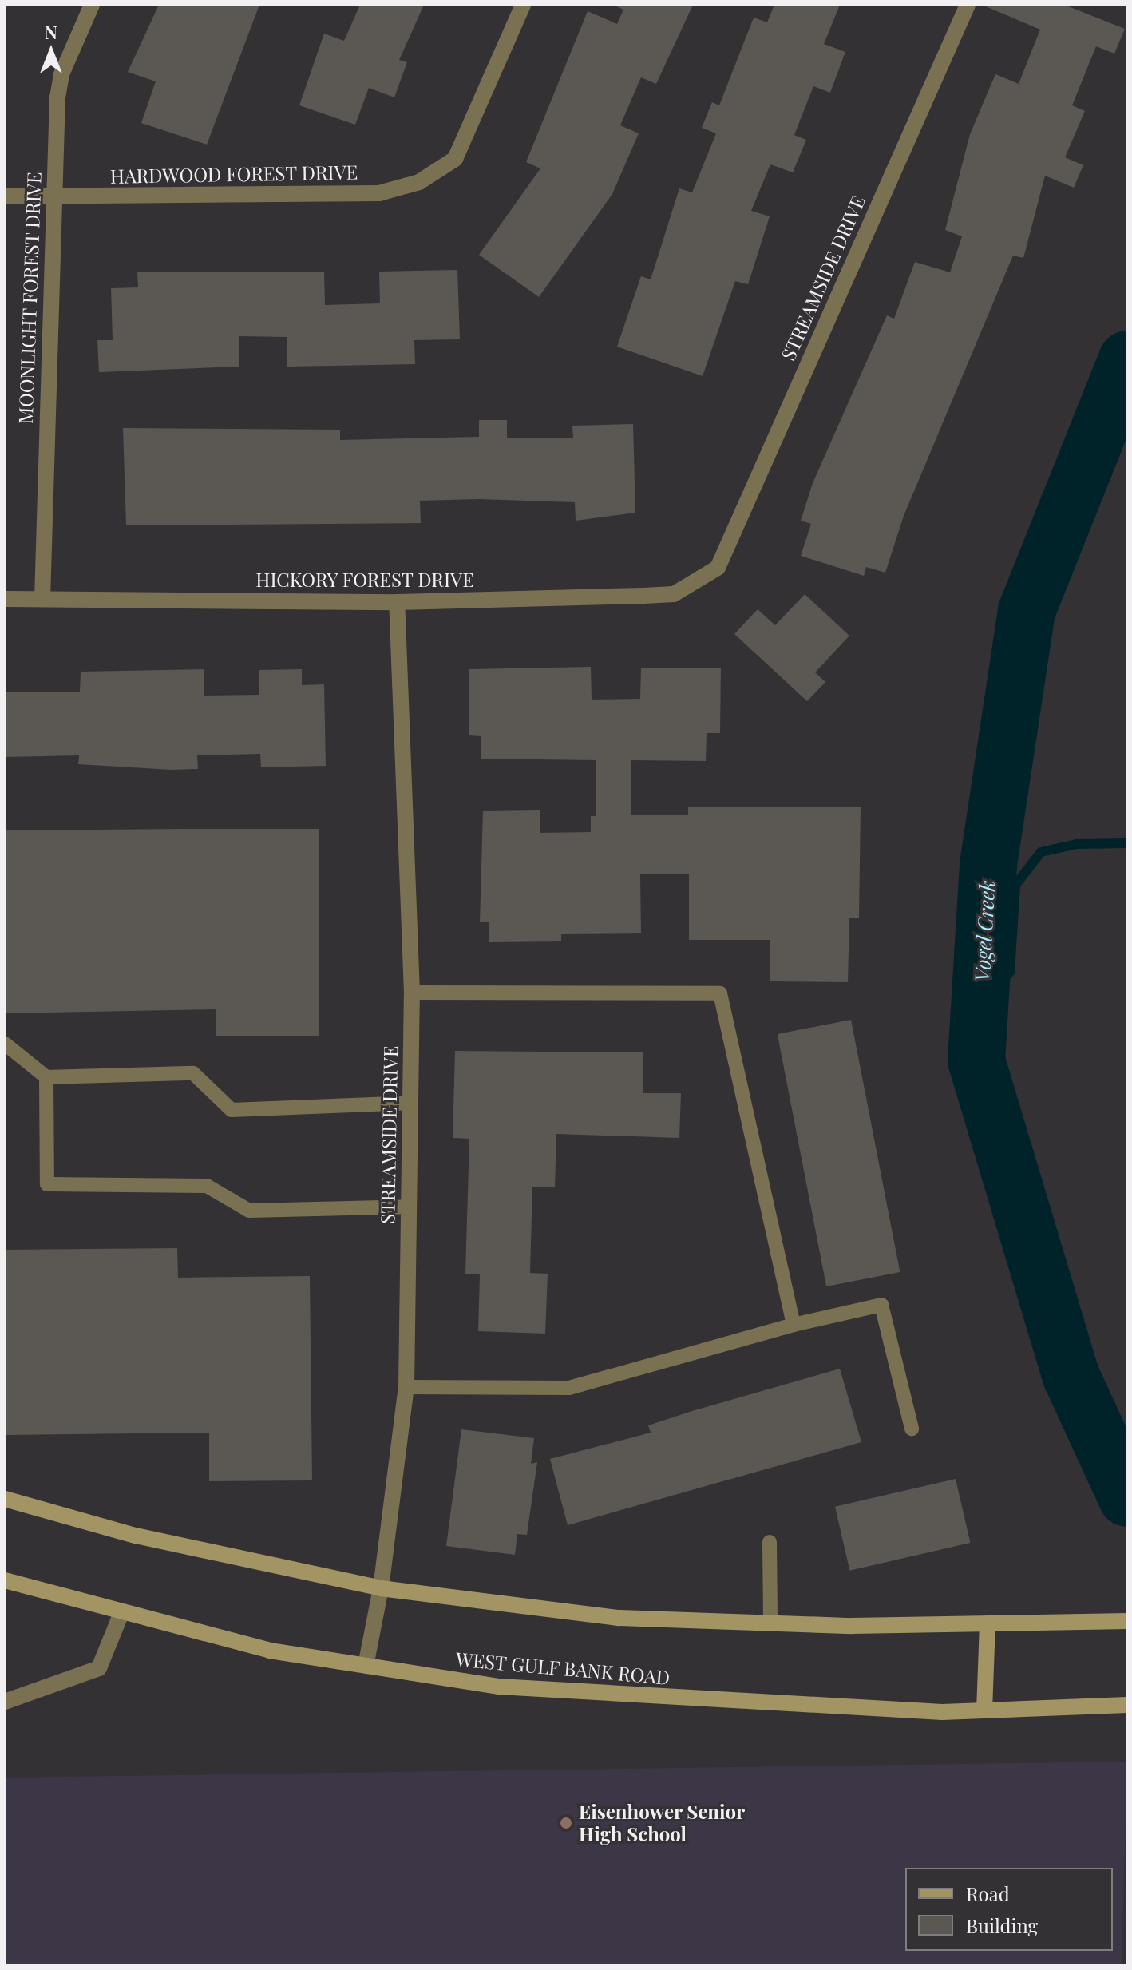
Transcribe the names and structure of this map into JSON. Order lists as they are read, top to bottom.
{
  "streets": {
    "main road": ["WEST GULF BANK ROAD"],
    "street": [
      "HARDWOOD FOREST DRIVE",
      "STREAMSIDE DRIVE",
      "MOONLIGHT FOREST DRIVE",
      "HICKORY FOREST DRIVE"
    ]
  },
  "crossings": [
    ["HARDWOOD FOREST DRIVE", "MOONLIGHT FOREST DRIVE"],
    ["STREAMSIDE DRIVE", "HICKORY FOREST DRIVE"],
    ["STREAMSIDE DRIVE", "WEST GULF BANK ROAD"],
    ["MOONLIGHT FOREST DRIVE", "HICKORY FOREST DRIVE"]
  ],
  "water": ["Vogel Creek"],
  "places": ["Eisenhower Senior High School"],
  "legend": ["Road", "Building"],
  "north": "top"
}
